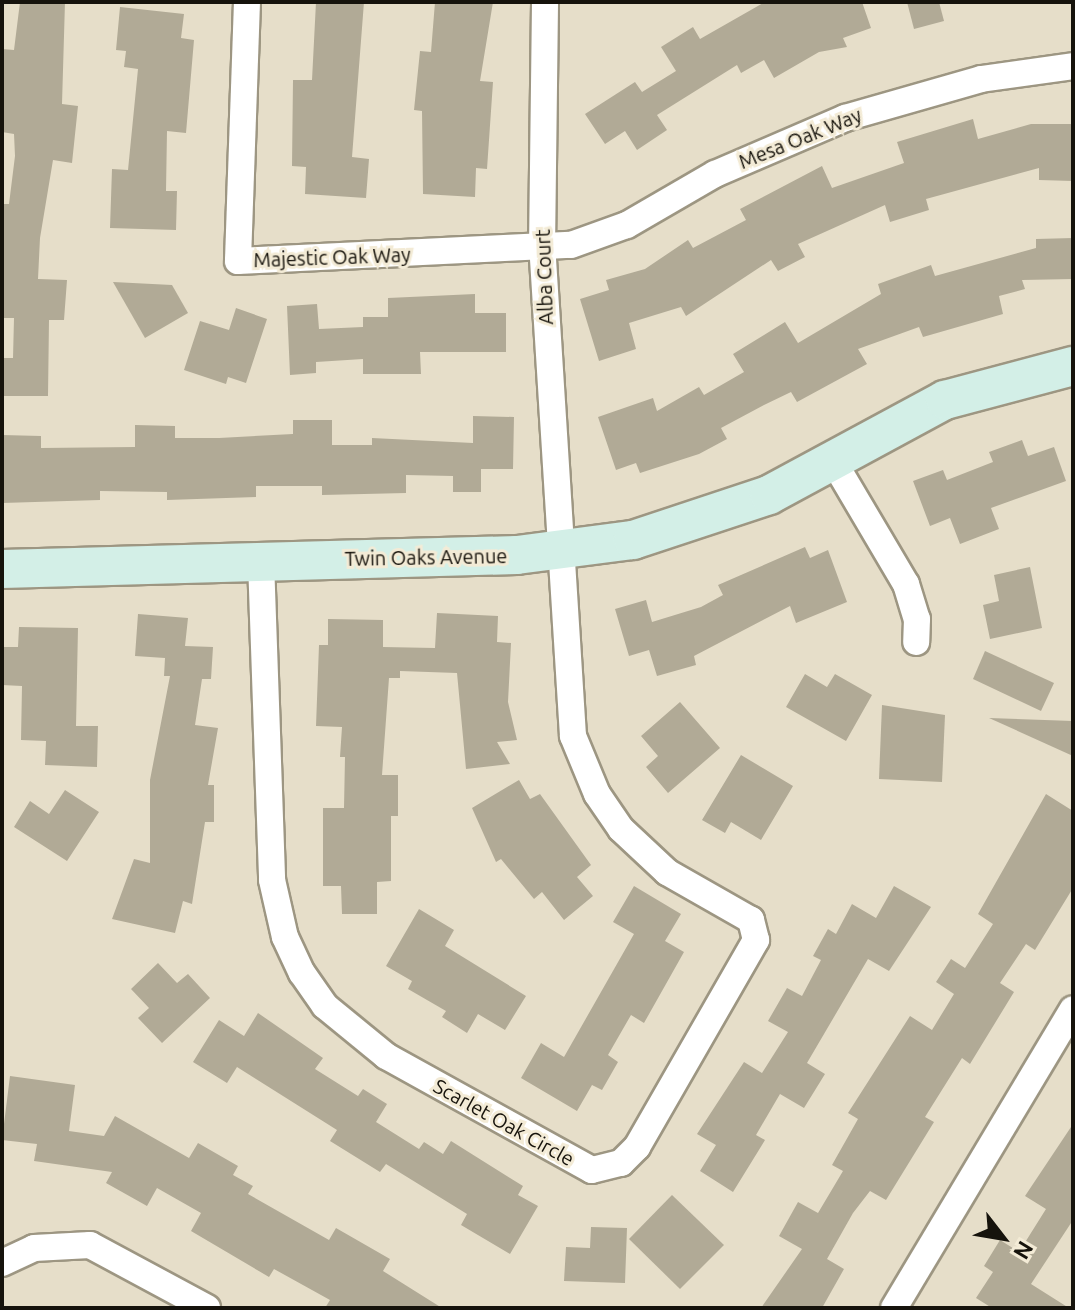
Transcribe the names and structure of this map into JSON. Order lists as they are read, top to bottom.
{
  "streets": {
    "street": [
      "Mesa Oak Way",
      "Majestic Oak Way",
      "Alba Court",
      "Twin Oaks Avenue",
      "Scarlet Oak Circle"
    ]
  },
  "crossings": [
    ["Mesa Oak Way", "Majestic Oak Way"],
    ["Mesa Oak Way", "Alba Court"],
    ["Majestic Oak Way", "Alba Court"],
    ["Alba Court", "Twin Oaks Avenue"],
    ["Alba Court", "Scarlet Oak Circle"],
    ["Twin Oaks Avenue", "Scarlet Oak Circle"]
  ],
  "north": "bottom right"
}
